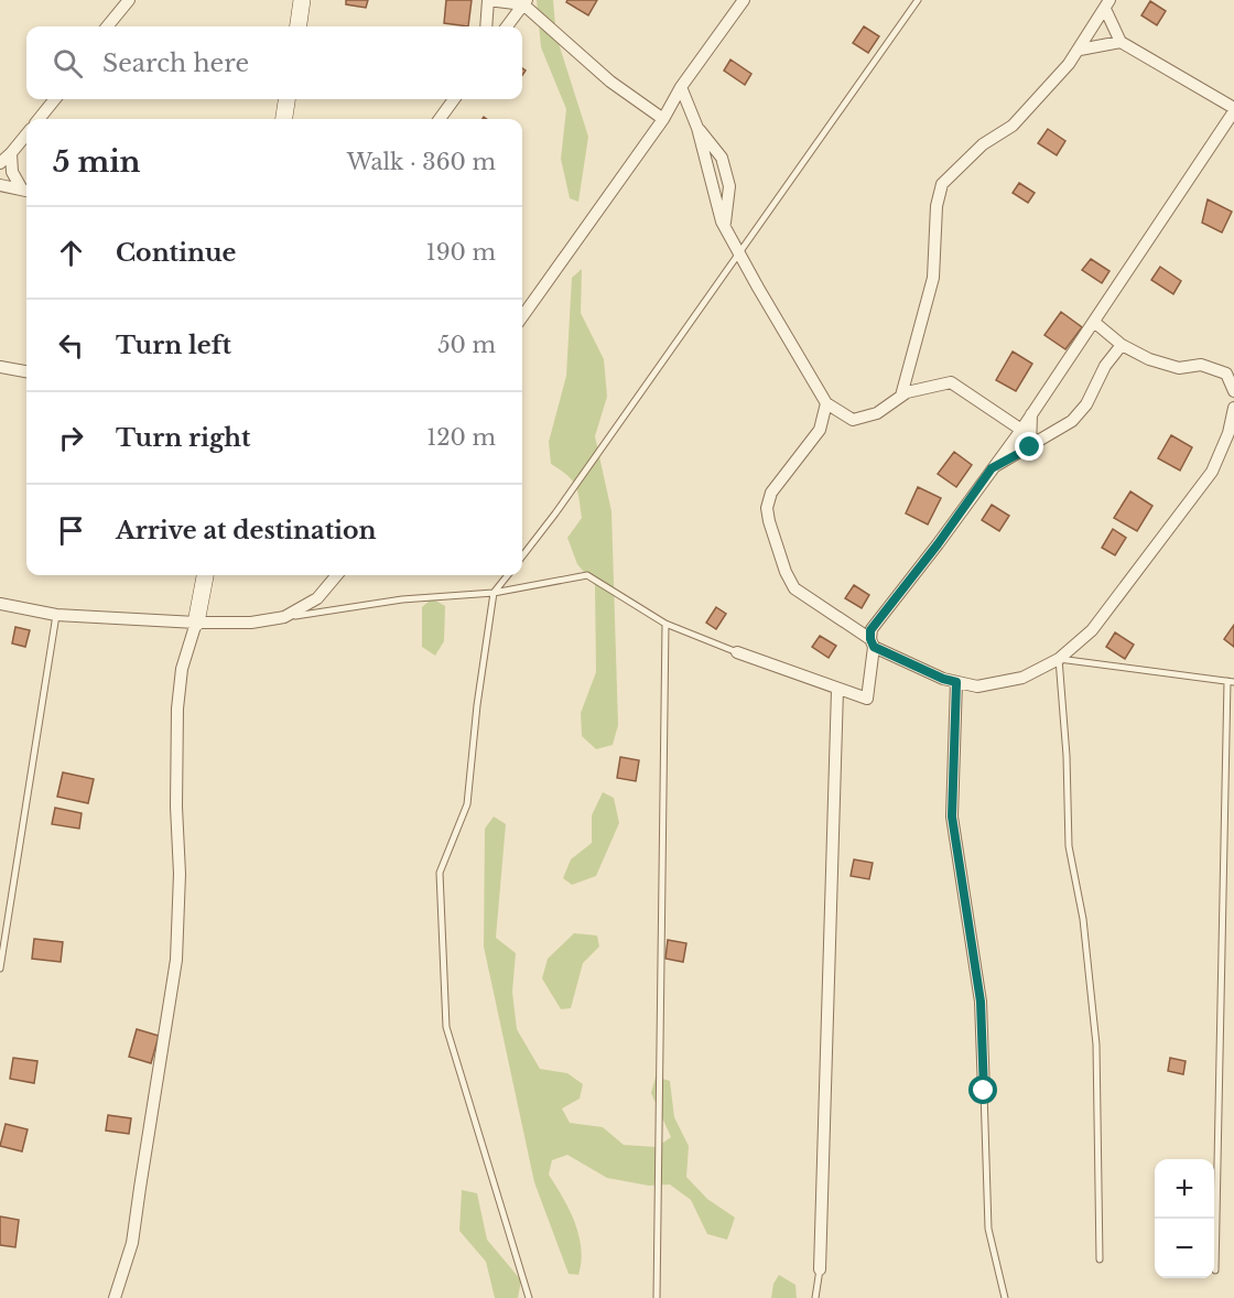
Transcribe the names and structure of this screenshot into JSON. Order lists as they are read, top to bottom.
{
  "page": {
    "search": "Search here",
    "heading": ["5 min", "Walk · 360 m"],
    "list": [
      ["Continue", "190 m"],
      ["Turn left", "50 m"],
      ["Turn right", "120 m"],
      "Arrive at destination"
    ],
    "map_buttons": ["+", "−"]
  }
}
